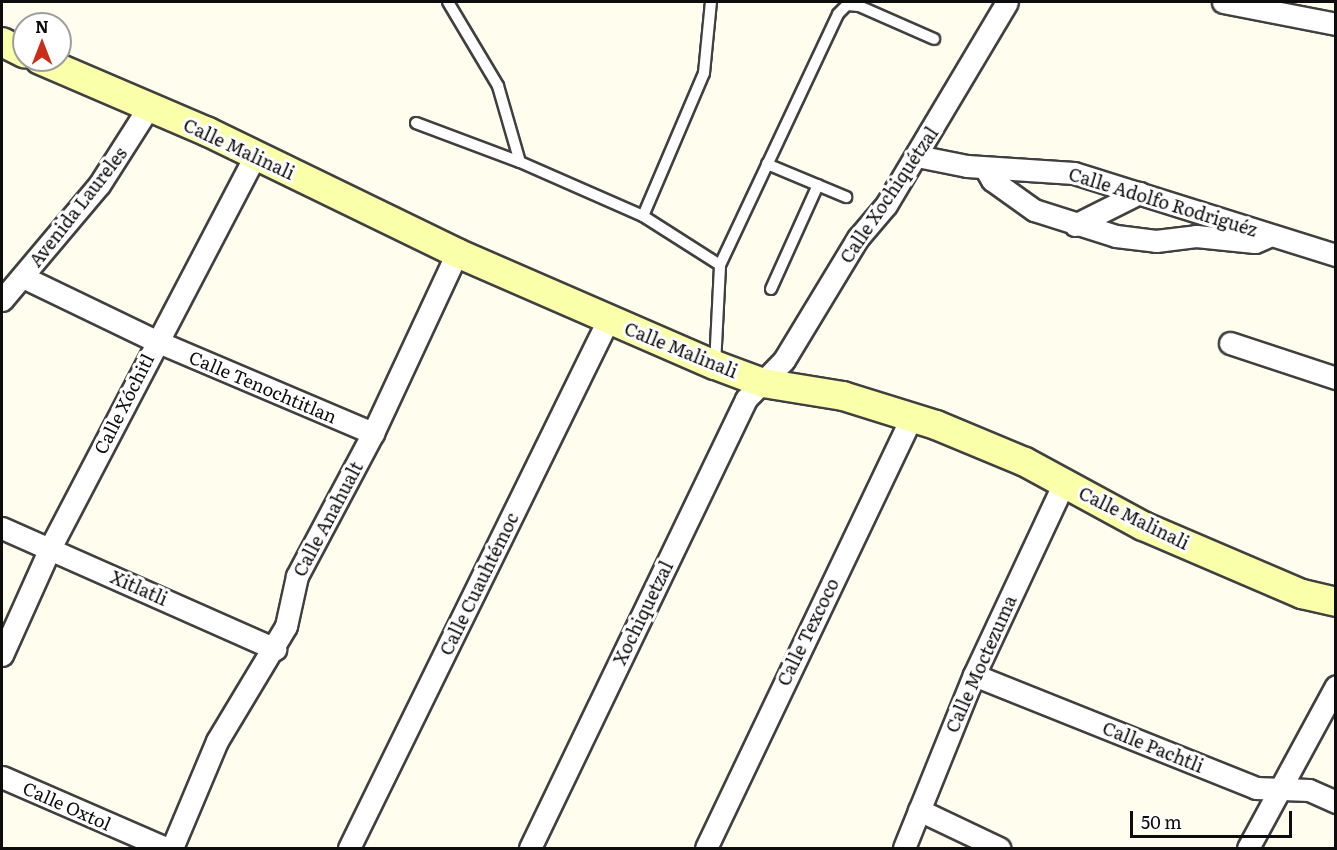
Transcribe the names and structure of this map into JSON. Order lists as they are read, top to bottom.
{
  "streets": {
    "street": [
      "Calle Malinali",
      "Calle Xochiquétzal",
      "Calle Adolfo Rodriguéz",
      "Avenida Laureles",
      "Calle Tenochtitlan",
      "Calle Xóchitl",
      "Calle Anahualt",
      "Calle Cuauhtémoc",
      "Xitlatli",
      "Xochiquetzal",
      "Calle Texcoco",
      "Calle Moctezuma",
      "Calle Pachtli",
      "Calle Oxtol"
    ]
  },
  "crossings": [
    ["Calle Malinali", "Calle Xochiquétzal"],
    ["Calle Malinali", "Avenida Laureles"],
    ["Calle Malinali", "Calle Xóchitl"],
    ["Calle Malinali", "Calle Anahualt"],
    ["Calle Malinali", "Calle Cuauhtémoc"],
    ["Calle Malinali", "Xochiquetzal"],
    ["Calle Malinali", "Calle Texcoco"],
    ["Calle Malinali", "Calle Moctezuma"],
    ["Calle Xochiquétzal", "Calle Adolfo Rodriguéz"],
    ["Calle Xochiquétzal", "Xochiquetzal"],
    ["Avenida Laureles", "Calle Tenochtitlan"],
    ["Calle Tenochtitlan", "Calle Xóchitl"],
    ["Calle Tenochtitlan", "Calle Anahualt"],
    ["Calle Xóchitl", "Xitlatli"],
    ["Calle Anahualt", "Xitlatli"],
    ["Calle Moctezuma", "Calle Pachtli"]
  ],
  "scale_bar": "50 m",
  "north": "top"
}
